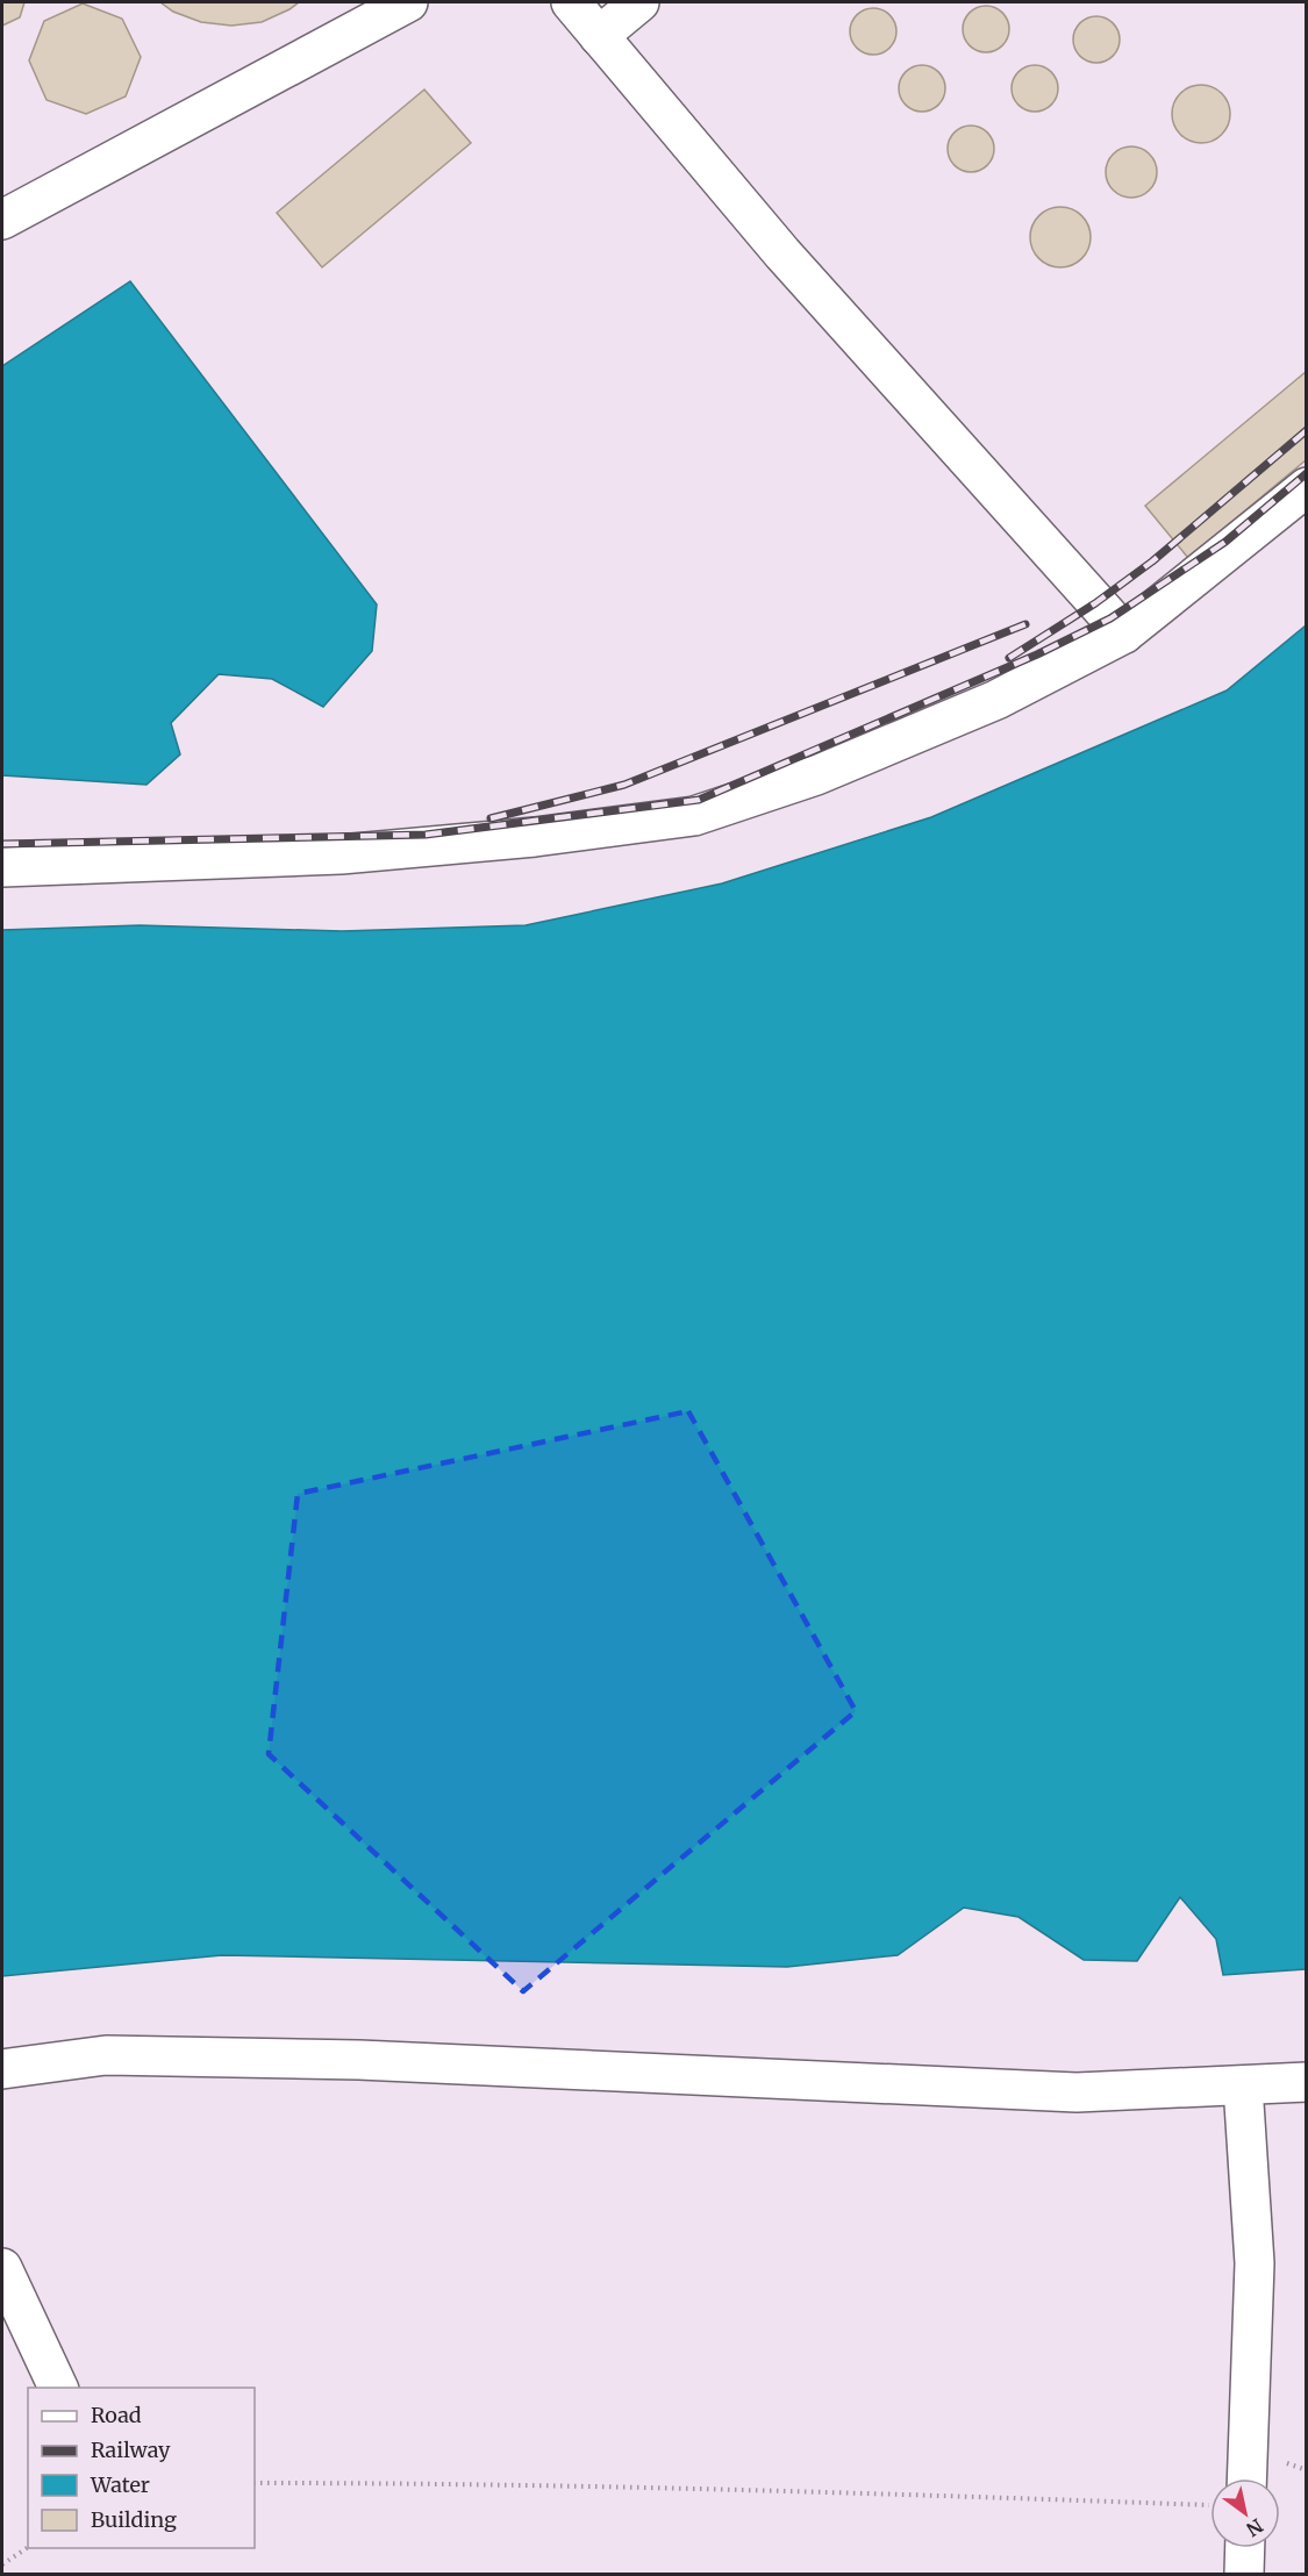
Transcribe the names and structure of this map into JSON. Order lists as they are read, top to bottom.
{
  "legend": [
    "Road",
    "Railway",
    "Water",
    "Building"
  ],
  "north": "bottom right"
}
